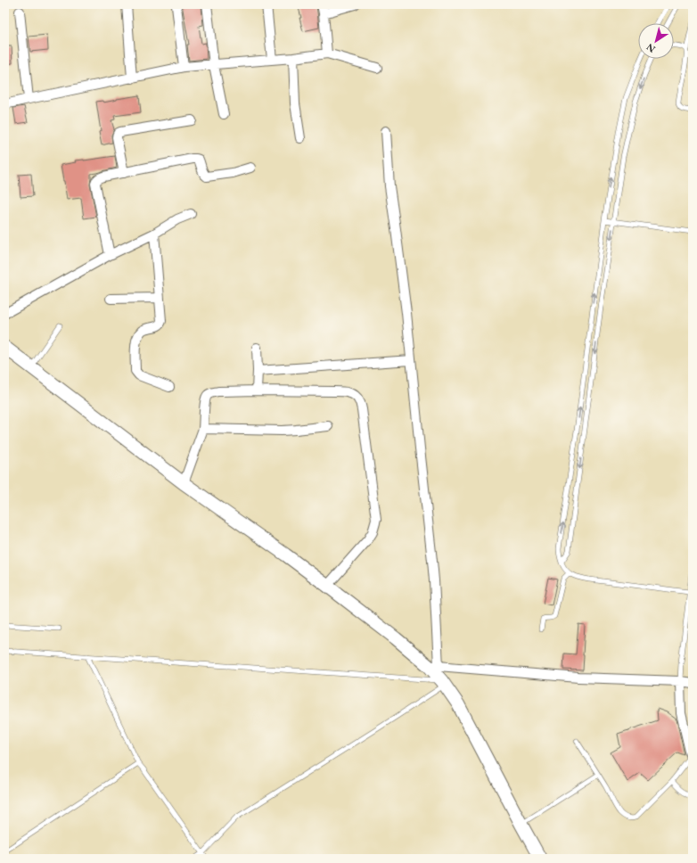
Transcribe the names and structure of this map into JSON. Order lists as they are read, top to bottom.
{
  "north": "bottom left"
}
